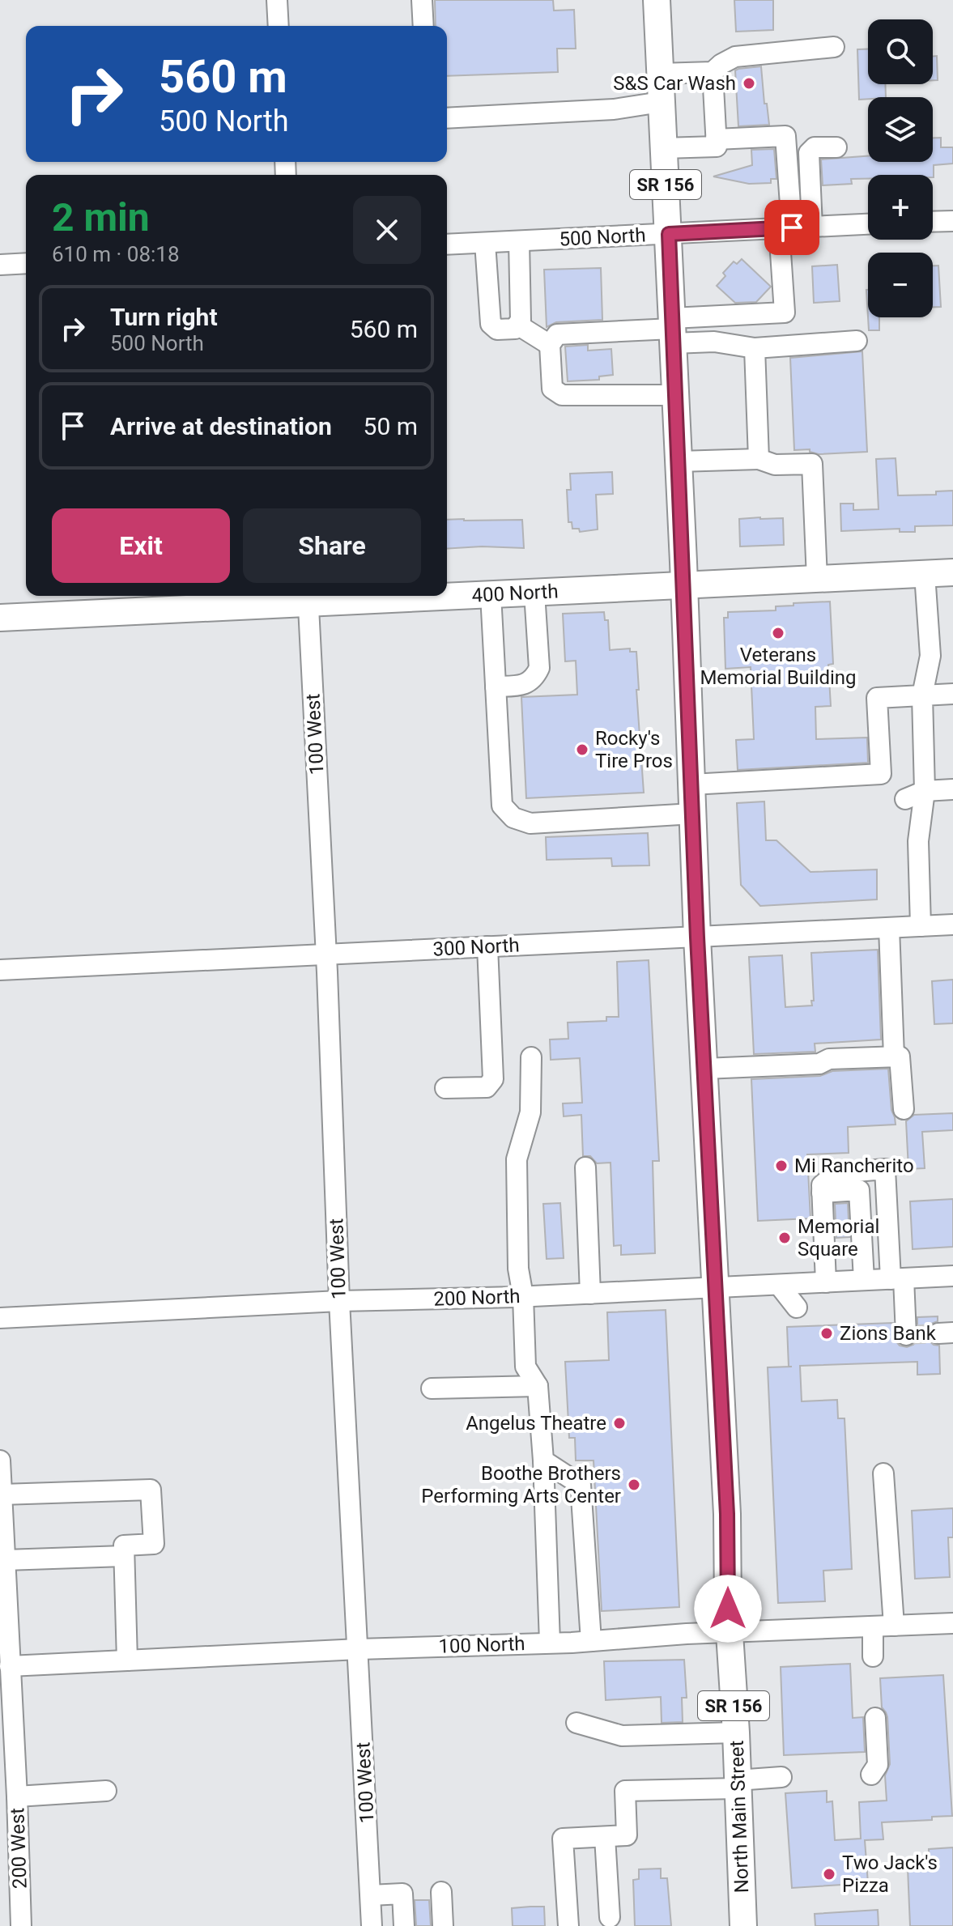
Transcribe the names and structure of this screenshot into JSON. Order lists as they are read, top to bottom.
{
  "streets": {
    "main road": ["SR 156", "400 North", "North Main Street"],
    "street": [
      "500 North",
      "100 West",
      "300 North",
      "200 North",
      "100 North",
      "200 West"
    ]
  },
  "crossings": [
    ["500 North", "North Main Street"],
    ["400 North", "100 West"],
    ["400 North", "North Main Street"],
    ["100 West", "300 North"],
    ["100 West", "200 North"],
    ["100 West", "100 North"],
    ["300 North", "North Main Street"],
    ["200 North", "North Main Street"],
    ["100 North", "North Main Street"],
    ["100 North", "200 West"]
  ],
  "places": [
    "S&S Car Wash",
    "Veterans Memorial Building",
    "Rocky's Tire Pros",
    "Mi Rancherito",
    "Memorial Square",
    "Zions Bank",
    "Angelus Theatre",
    "Boothe Brothers Performing Arts Center",
    "Two Jack's Pizza"
  ],
  "page": {
    "map_buttons": ["+", "−"],
    "turn": ["560 m", "500 North"],
    "heading": ["2 min", "610 m · 08:18"],
    "list": [
      {
        "name": "Turn right",
        "note": "500 North",
        "value": "560 m"
      },
      {
        "name": "Arrive at destination",
        "value": "50 m"
      }
    ],
    "buttons": ["Exit", "Share"]
  }
}
